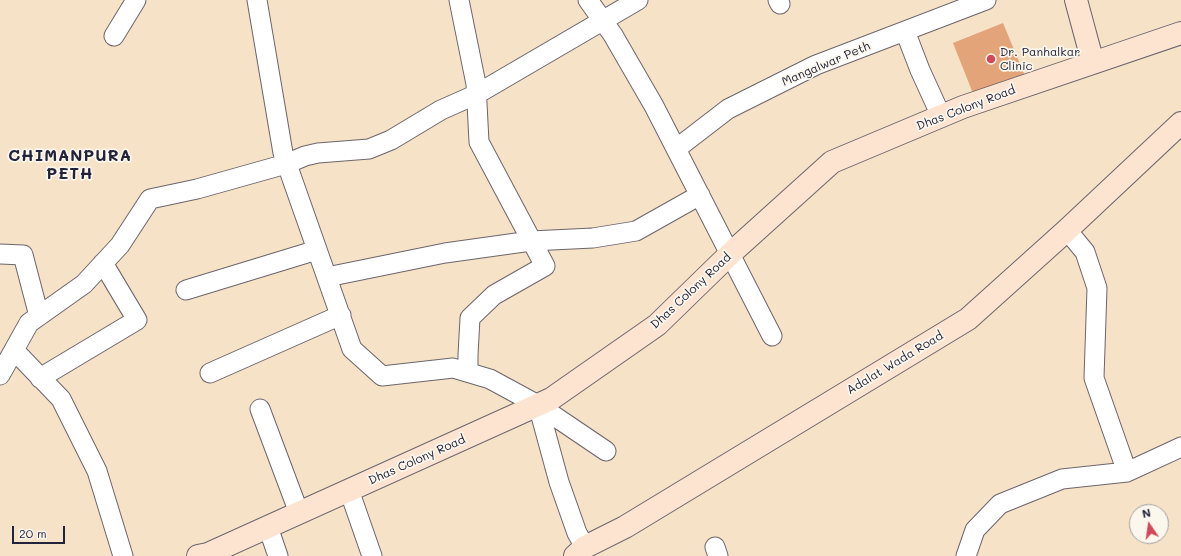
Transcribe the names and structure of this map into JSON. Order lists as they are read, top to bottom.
{
  "streets": {
    "street": ["Mangalwar Peth", "Dhas Colony Road", "Adalat Wada Road"]
  },
  "districts": ["CHIMANPURA PETH"],
  "places": ["Dr. Panhalkar Clinic"],
  "scale_bar": "20 m",
  "north": "top"
}
